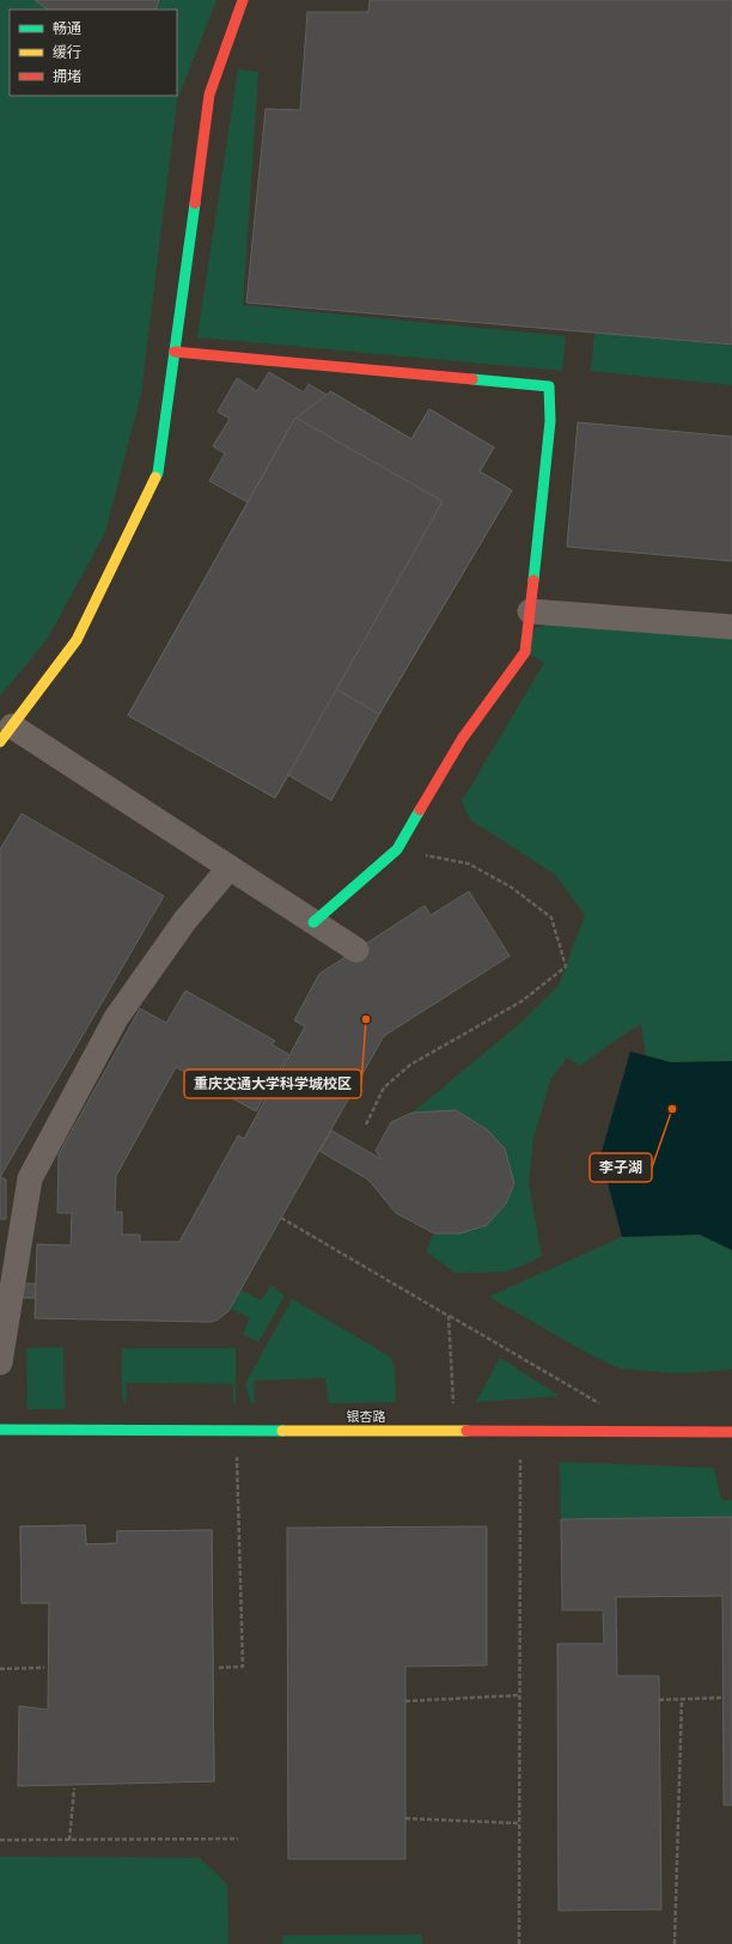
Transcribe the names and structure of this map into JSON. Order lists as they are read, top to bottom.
{
  "streets": {
    "street": ["银杏路"]
  },
  "places": ["重庆交通大学科学城校区", "李子湖"],
  "legend": ["畅通", "缓行", "拥堵"]
}
